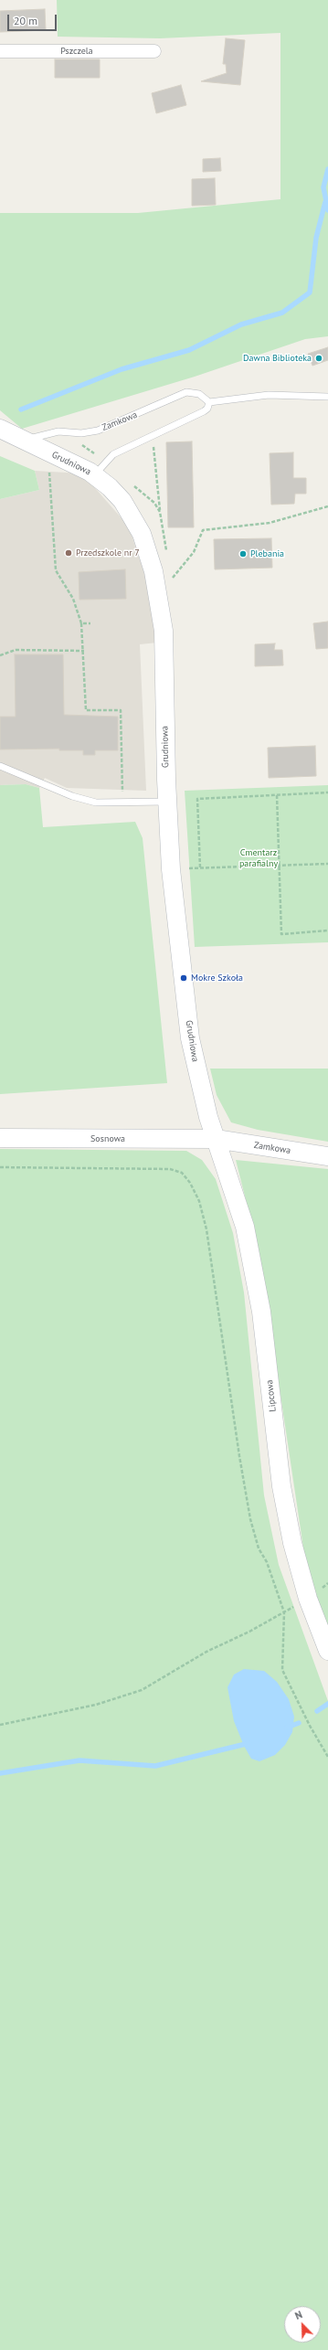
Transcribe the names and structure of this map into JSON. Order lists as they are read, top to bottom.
{
  "streets": {
    "street": [
      "Pszczela",
      "Zamkowa",
      "Grudniowa",
      "Sosnowa",
      "Lipcowa"
    ]
  },
  "crossings": [
    ["Zamkowa", "Grudniowa"],
    ["Zamkowa", "Sosnowa"],
    ["Zamkowa", "Lipcowa"],
    ["Grudniowa", "Sosnowa"],
    ["Grudniowa", "Lipcowa"],
    ["Sosnowa", "Lipcowa"]
  ],
  "parks": ["Cmentarz parafialny"],
  "places": [
    "Dawna Biblioteka",
    "Przedszkole nr 7",
    "Plebania",
    "Mokre Szkoła"
  ],
  "scale_bar": "20 m",
  "north": "top left"
}
